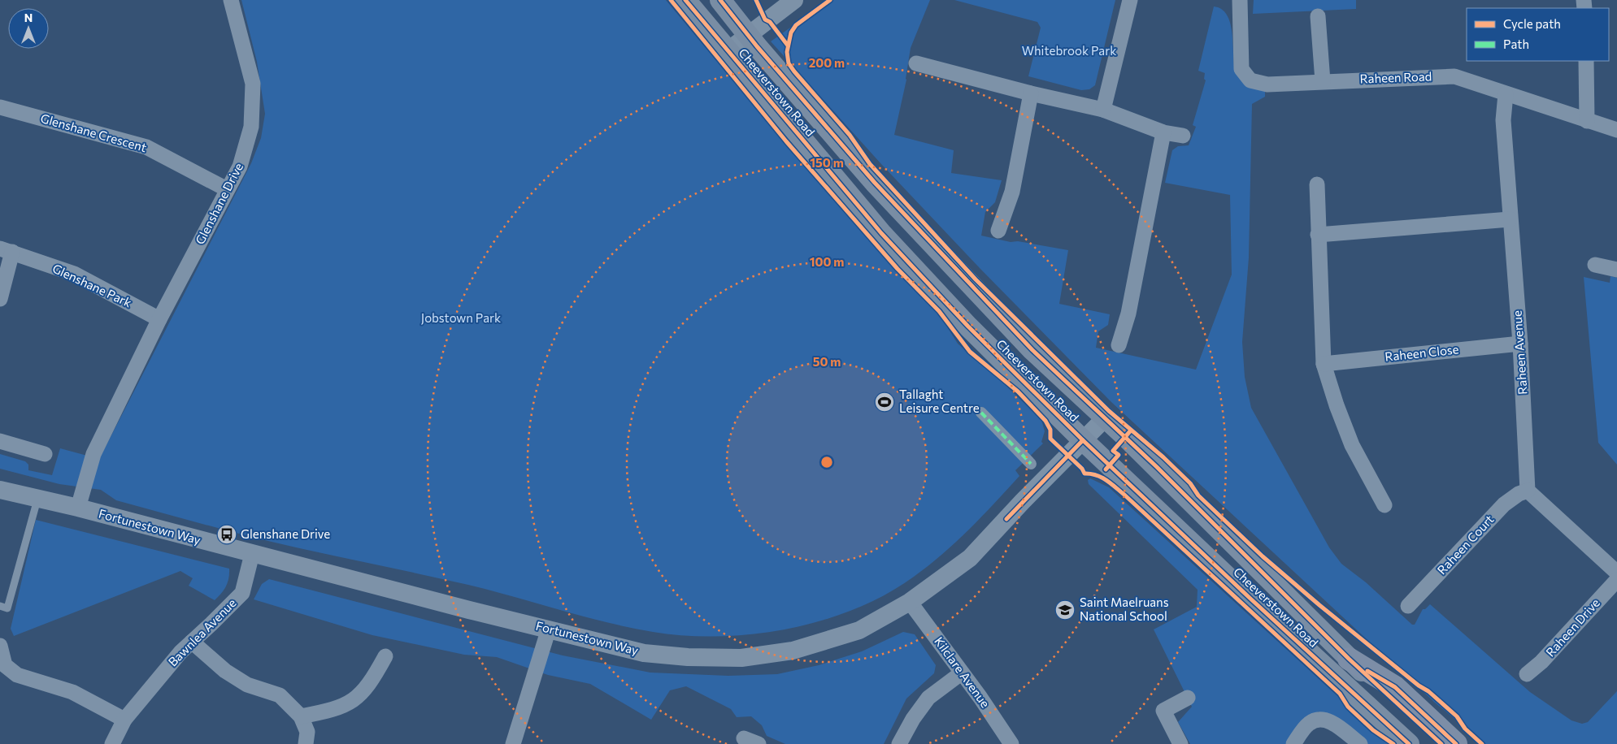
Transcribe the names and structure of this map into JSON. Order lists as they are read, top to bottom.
{
  "streets": {
    "main road": ["Cheeverstown Road"],
    "street": [
      "Raheen Road",
      "Glenshane Crescent",
      "Glenshane Drive",
      "Glenshane Park",
      "Raheen Avenue",
      "Raheen Close",
      "Fortunestown Way",
      "Raheen Court",
      "Raheen Drive",
      "Bawnlea Avenue",
      "Kilclare Avenue"
    ]
  },
  "crossings": [
    ["Raheen Road", "Raheen Avenue"],
    ["Cheeverstown Road", "Fortunestown Way"],
    ["Glenshane Crescent", "Glenshane Drive"],
    ["Glenshane Drive", "Glenshane Park"],
    ["Glenshane Drive", "Fortunestown Way"],
    ["Raheen Avenue", "Raheen Close"],
    ["Raheen Avenue", "Raheen Court"],
    ["Fortunestown Way", "Bawnlea Avenue"],
    ["Fortunestown Way", "Kilclare Avenue"]
  ],
  "parks": ["Whitebrook Park", "Jobstown Park"],
  "places": {
    "sports": ["Tallaght Leisure Centre"],
    "bus stop": ["Glenshane Drive"],
    "school or university": ["Saint Maelruans National School"]
  },
  "legend": ["Cycle path", "Path"],
  "north": "top",
  "rings": [
    "200 m",
    "150 m",
    "100 m",
    "50 m"
  ]
}
